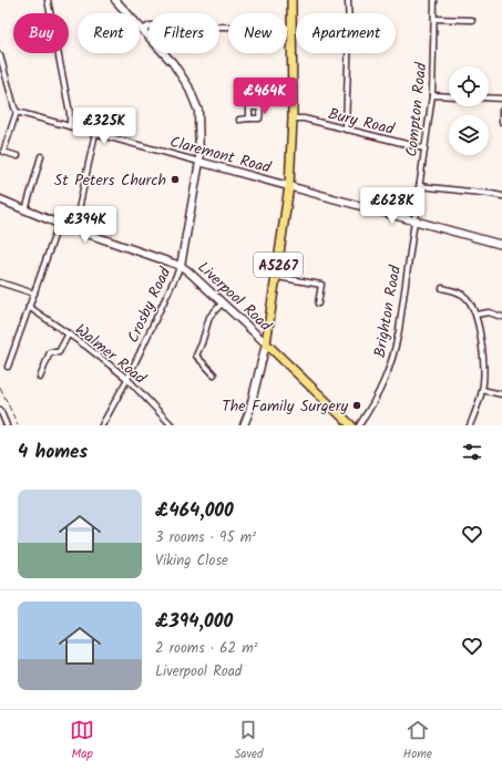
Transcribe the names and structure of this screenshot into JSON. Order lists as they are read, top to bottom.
{
  "streets": {
    "main road": ["Claremont Road", "A5267", "Liverpool Road"],
    "street": [
      "Compton Road",
      "Bury Road",
      "Crosby Road",
      "Brighton Road",
      "Walmer Road"
    ]
  },
  "crossings": [
    ["Compton Road", "Bury Road"],
    ["Compton Road", "Claremont Road"],
    ["Compton Road", "Brighton Road"],
    ["Bury Road", "A5267"],
    ["Claremont Road", "A5267"],
    ["Claremont Road", "Brighton Road"],
    ["A5267", "Liverpool Road"],
    ["Liverpool Road", "Crosby Road"],
    ["Crosby Road", "Walmer Road"]
  ],
  "places": ["St Peters Church", "The Family Surgery"],
  "page": {
    "chip": [
      "Buy",
      "Rent",
      "Filters",
      "New",
      "Apartment"
    ],
    "price": [
      "£464K",
      "£325K",
      "£628K",
      "£394K"
    ],
    "heading": "4 homes",
    "list": [
      {
        "name": "£464,000",
        "note": "3 rooms · 95 m² · Viking Close"
      },
      {
        "name": "£394,000",
        "note": "2 rooms · 62 m² · Liverpool Road"
      }
    ],
    "tabs": ["Map", "Saved", "Home"]
  }
}
